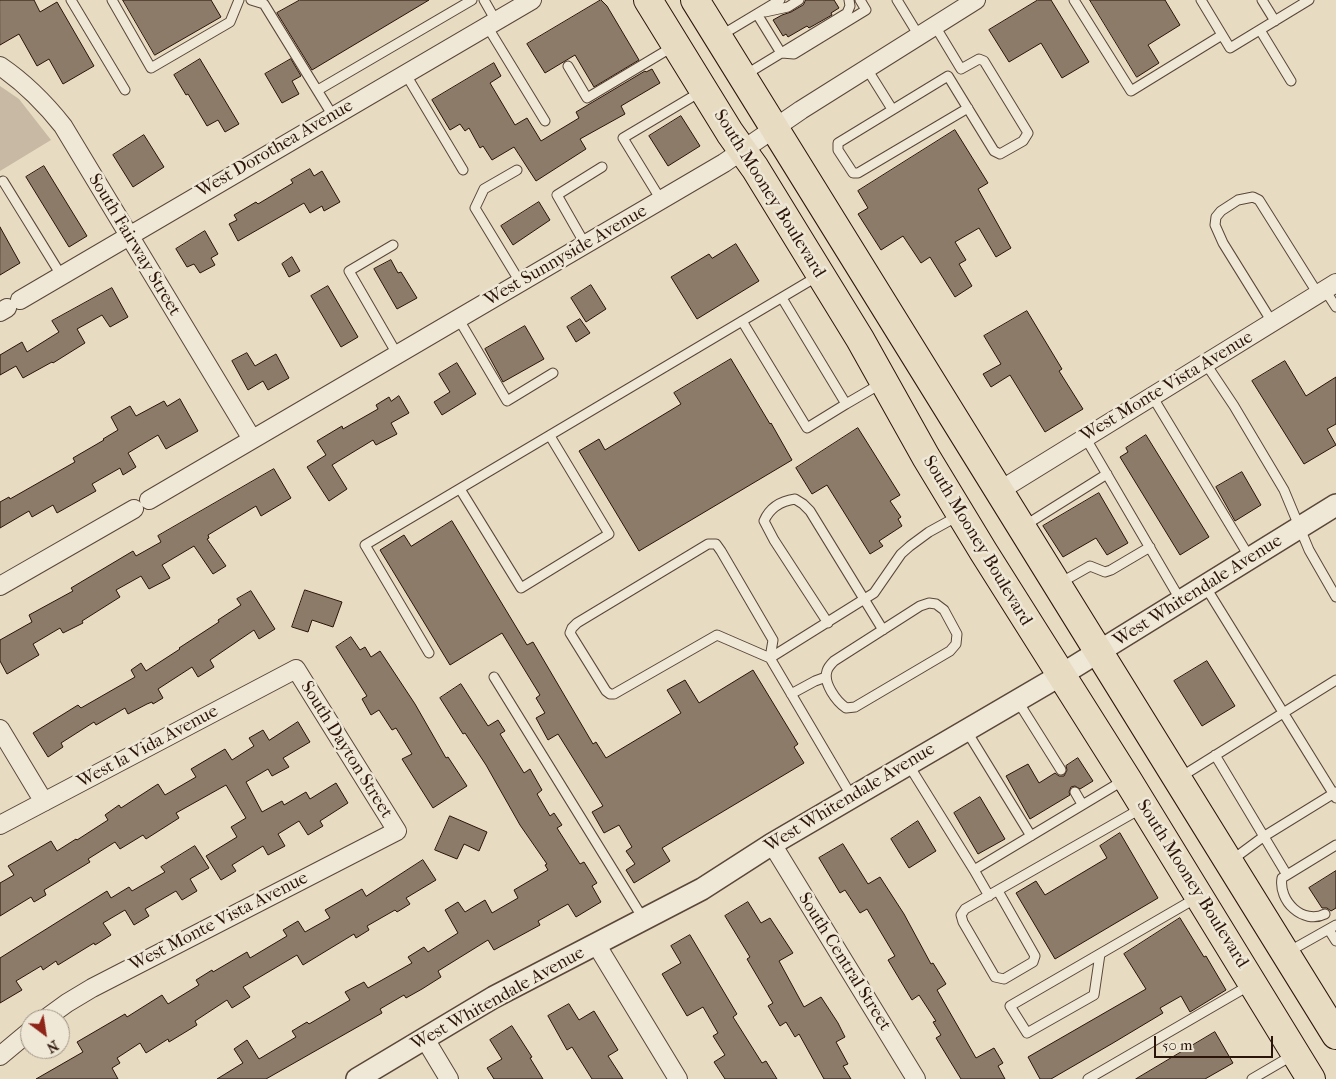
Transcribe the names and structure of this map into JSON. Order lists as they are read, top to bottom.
{
  "streets": {
    "main road": ["South Mooney Boulevard"],
    "street": [
      "West Dorothea Avenue",
      "South Fairway Street",
      "West Sunnyside Avenue",
      "West Monte Vista Avenue",
      "West Whitendale Avenue",
      "West la Vida Avenue",
      "South Dayton Street",
      "South Central Street"
    ]
  },
  "crossings": [
    ["West Dorothea Avenue", "South Fairway Street"],
    ["South Mooney Boulevard", "West Sunnyside Avenue"],
    ["South Mooney Boulevard", "West Whitendale Avenue"],
    ["South Fairway Street", "West Sunnyside Avenue"],
    ["West Monte Vista Avenue", "South Dayton Street"],
    ["West Whitendale Avenue", "South Central Street"],
    ["West la Vida Avenue", "South Dayton Street"]
  ],
  "scale_bar": "50 m",
  "north": "bottom right"
}
